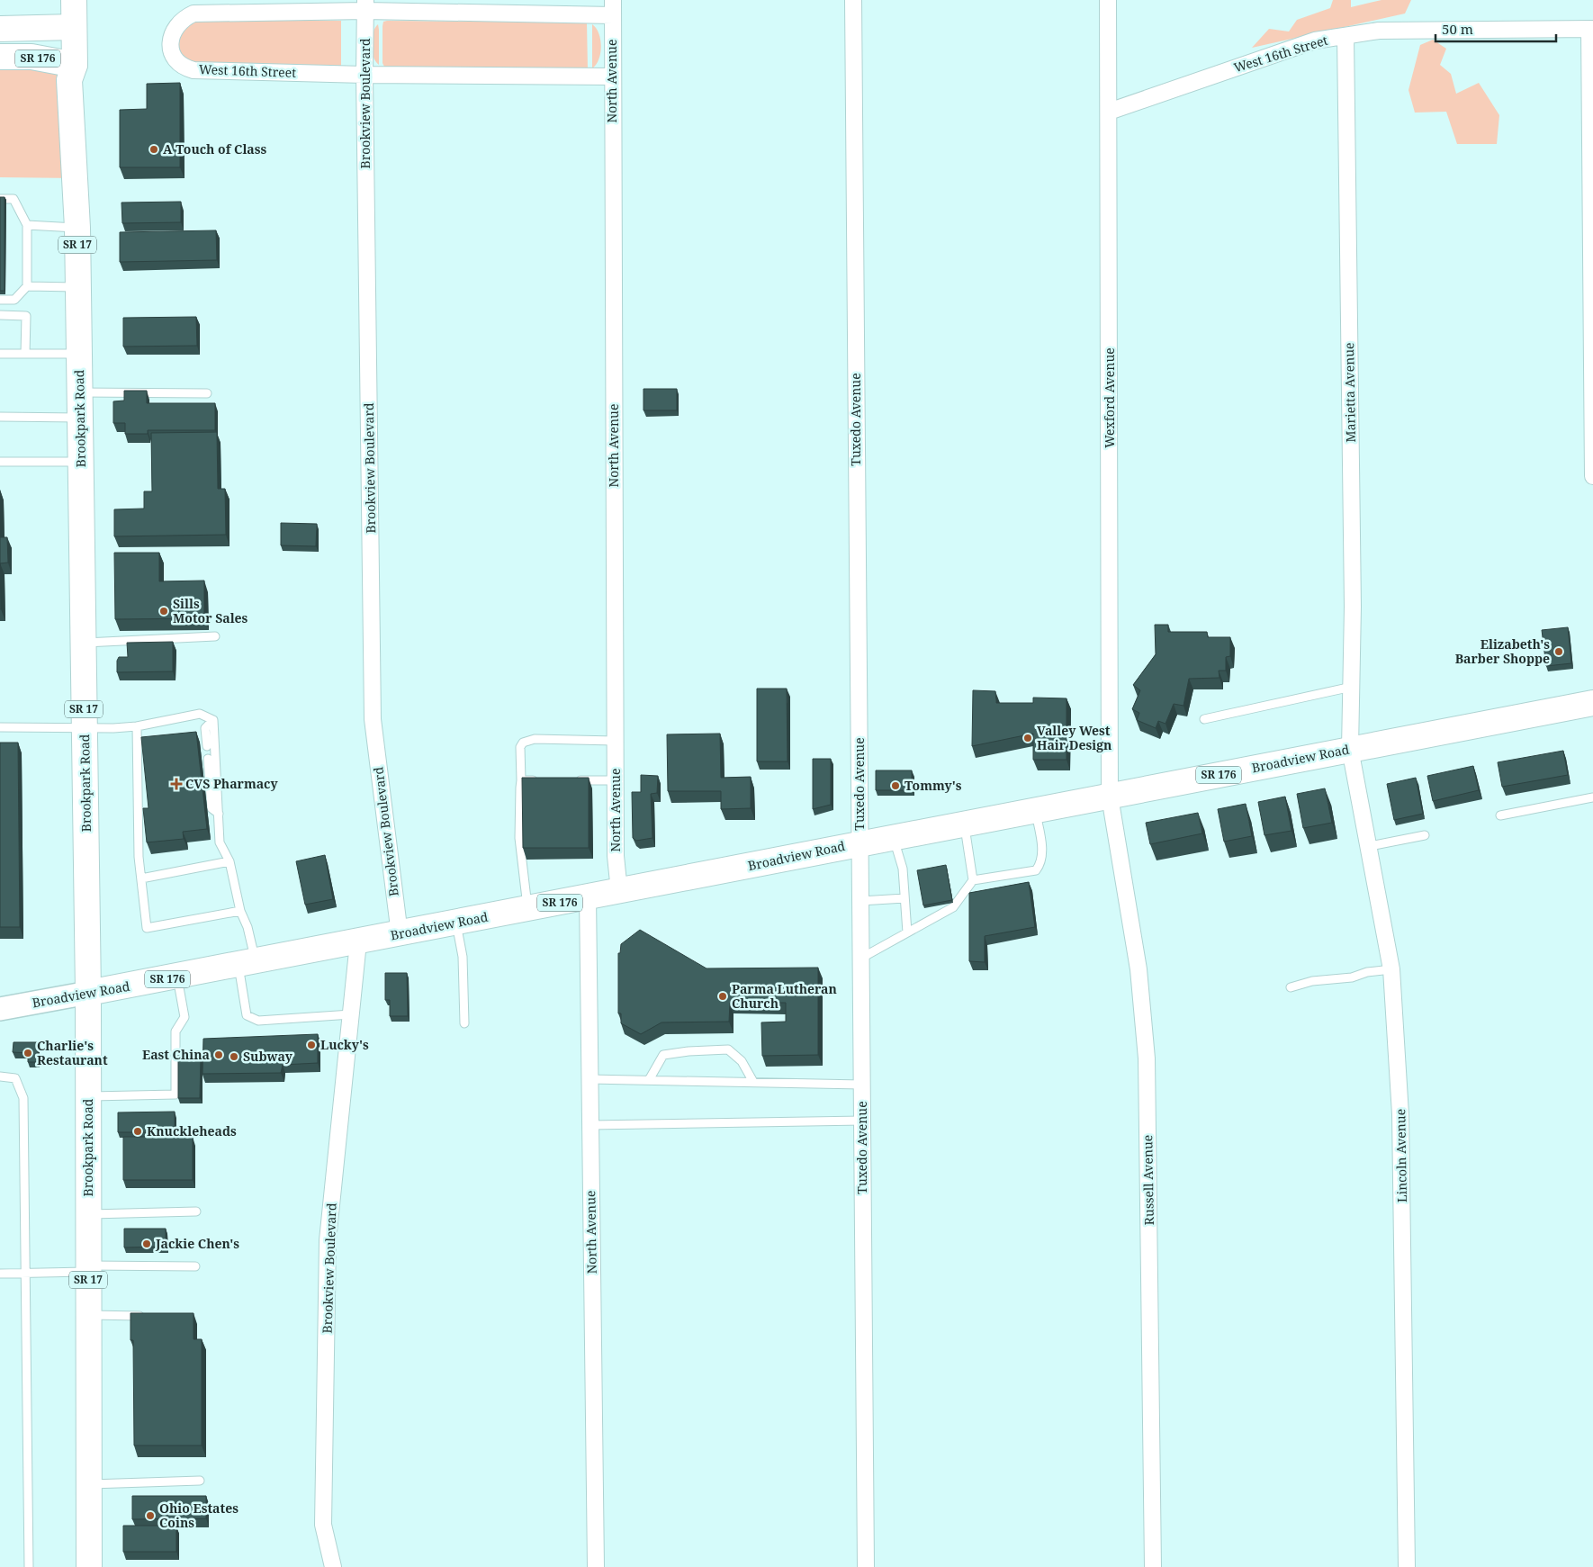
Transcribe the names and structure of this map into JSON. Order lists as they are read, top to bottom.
{
  "streets": {
    "main road": [
      "SR 176",
      "SR 17",
      "Brookpark Road",
      "Broadview Road"
    ],
    "street": [
      "West 16th Street",
      "North Avenue",
      "Brookview Boulevard",
      "Marietta Avenue",
      "Wexford Avenue",
      "Tuxedo Avenue",
      "Lincoln Avenue",
      "Russell Avenue"
    ]
  },
  "crossings": [
    ["West 16th Street", "North Avenue"],
    ["West 16th Street", "Brookview Boulevard"],
    ["West 16th Street", "Marietta Avenue"],
    ["West 16th Street", "Wexford Avenue"],
    ["SR 176", "Brookpark Road"],
    ["North Avenue", "Broadview Road"],
    ["Brookview Boulevard", "Broadview Road"],
    ["Marietta Avenue", "Broadview Road"],
    ["Marietta Avenue", "Lincoln Avenue"],
    ["Wexford Avenue", "Broadview Road"],
    ["Wexford Avenue", "Russell Avenue"],
    ["Brookpark Road", "Broadview Road"],
    ["Tuxedo Avenue", "Broadview Road"],
    ["Broadview Road", "Lincoln Avenue"],
    ["Broadview Road", "Russell Avenue"]
  ],
  "places": {
    "other": [
      "A Touch of Class",
      "Sills Motor Sales",
      "Elizabeth's Barber Shoppe",
      "Valley West Hair Design",
      "Tommy's",
      "Parma Lutheran Church",
      "Lucky's",
      "Charlie's Restaurant",
      "East China",
      "Subway",
      "Knuckleheads",
      "Jackie Chen's",
      "Ohio Estates Coins"
    ],
    "health": ["CVS Pharmacy"]
  },
  "scale_bar": "50 m"
}
